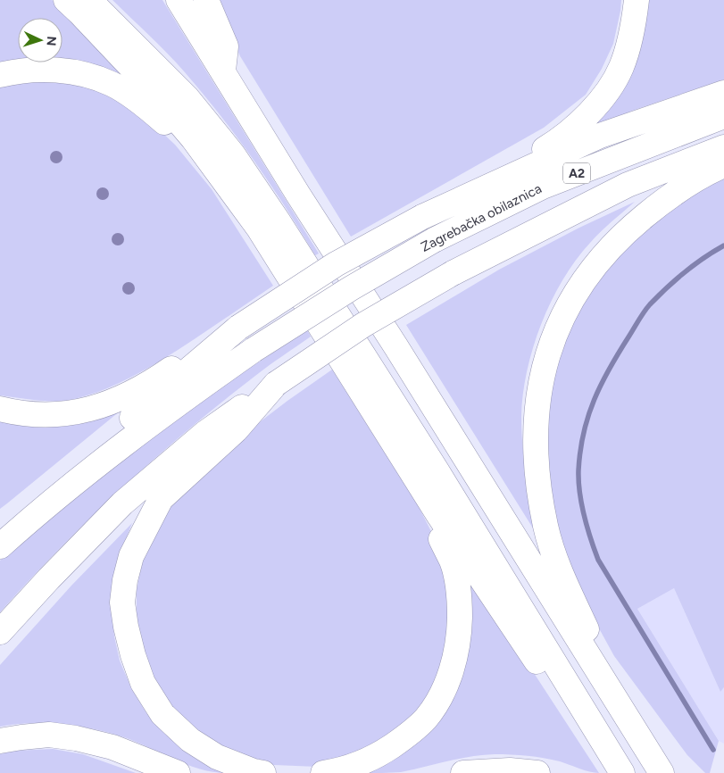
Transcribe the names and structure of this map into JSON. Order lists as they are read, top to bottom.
{
  "streets": {
    "highway": ["A2", "Zagrebačka obilaznica"]
  },
  "north": "right"
}
